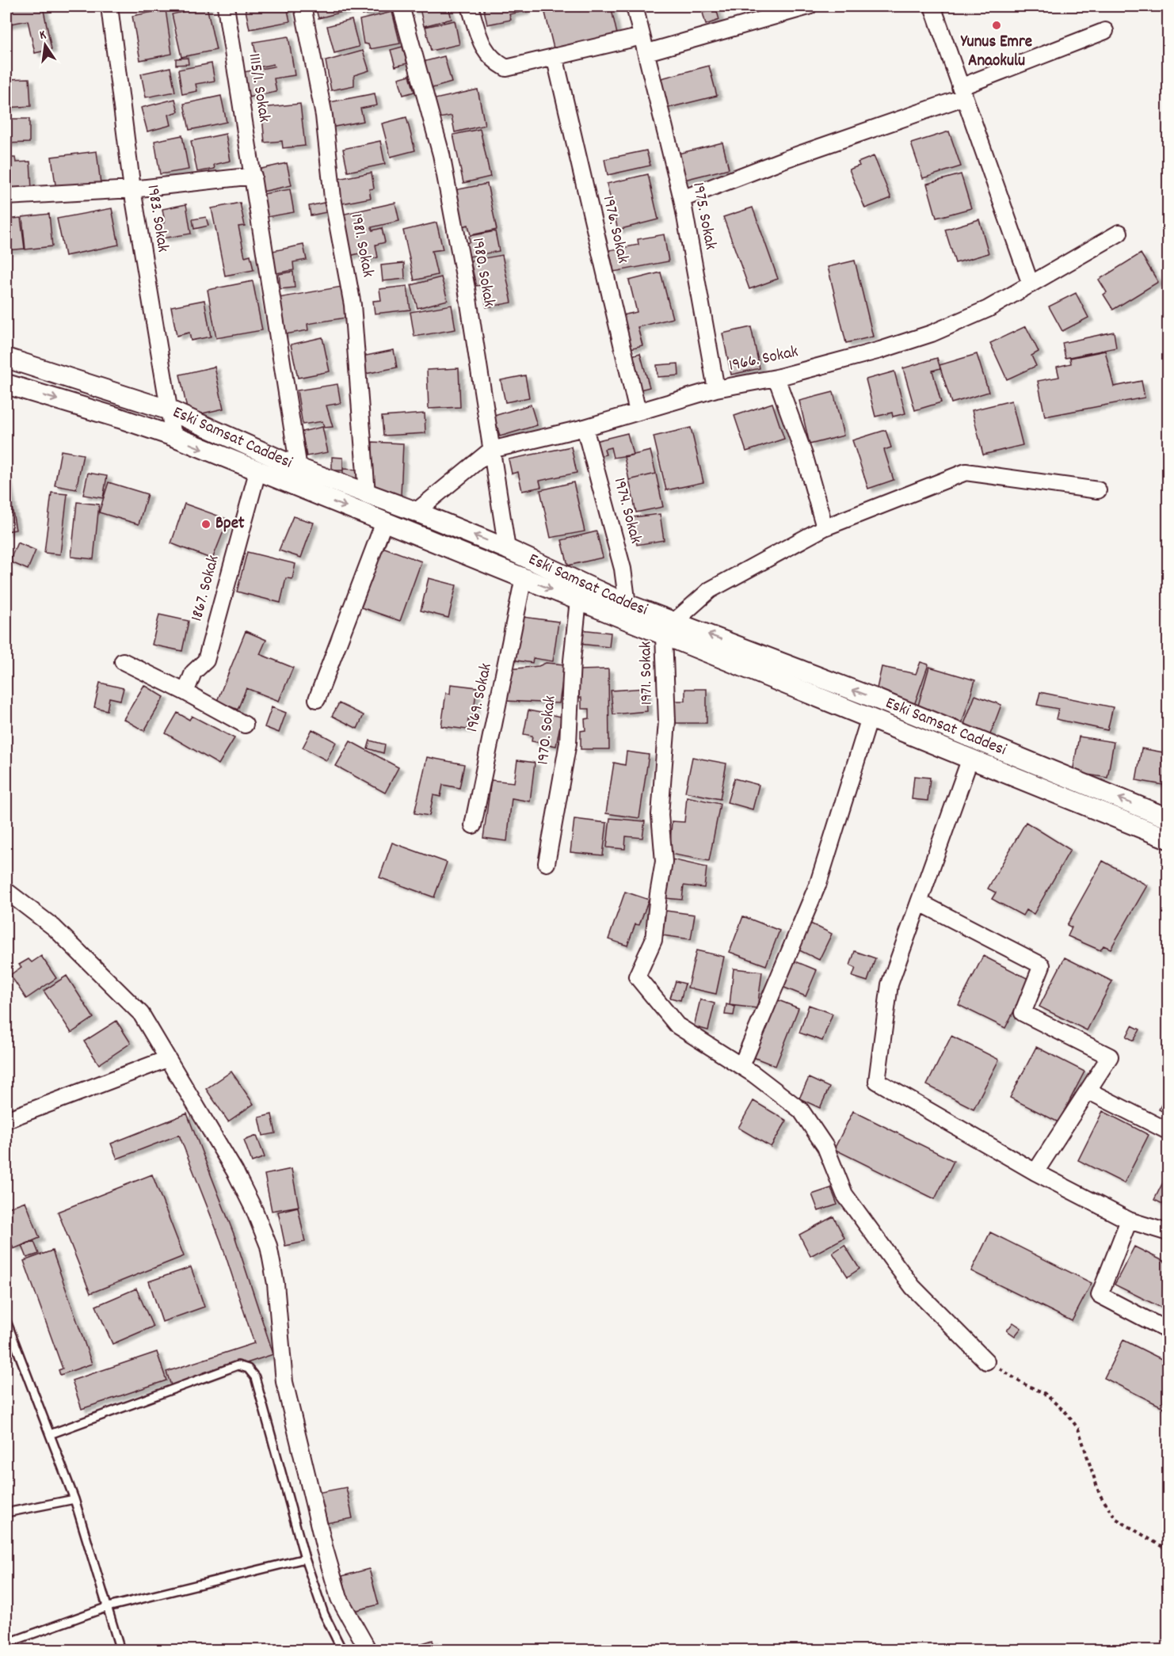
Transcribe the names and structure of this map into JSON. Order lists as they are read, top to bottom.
{
  "streets": {
    "street": [
      "1115/1. Sokak",
      "1975. Sokak",
      "1983. Sokak",
      "1976. Sokak",
      "1981. Sokak",
      "1980. Sokak",
      "1966. Sokak",
      "Eski Samsat Caddesi",
      "1974. Sokak",
      "1867. Sokak",
      "1971. Sokak",
      "1969. Sokak",
      "1970. Sokak"
    ]
  },
  "crossings": [
    ["1115/1. Sokak", "Eski Samsat Caddesi"],
    ["1975. Sokak", "1966. Sokak"],
    ["1983. Sokak", "Eski Samsat Caddesi"],
    ["1976. Sokak", "1966. Sokak"],
    ["1981. Sokak", "Eski Samsat Caddesi"],
    ["1980. Sokak", "1966. Sokak"],
    ["1980. Sokak", "Eski Samsat Caddesi"],
    ["1966. Sokak", "Eski Samsat Caddesi"],
    ["1966. Sokak", "1974. Sokak"],
    ["Eski Samsat Caddesi", "1974. Sokak"],
    ["Eski Samsat Caddesi", "1867. Sokak"],
    ["Eski Samsat Caddesi", "1971. Sokak"],
    ["Eski Samsat Caddesi", "1969. Sokak"],
    ["Eski Samsat Caddesi", "1970. Sokak"]
  ],
  "places": ["Yunus Emre Anaokulu", "Bpet"],
  "north": "top"
}
